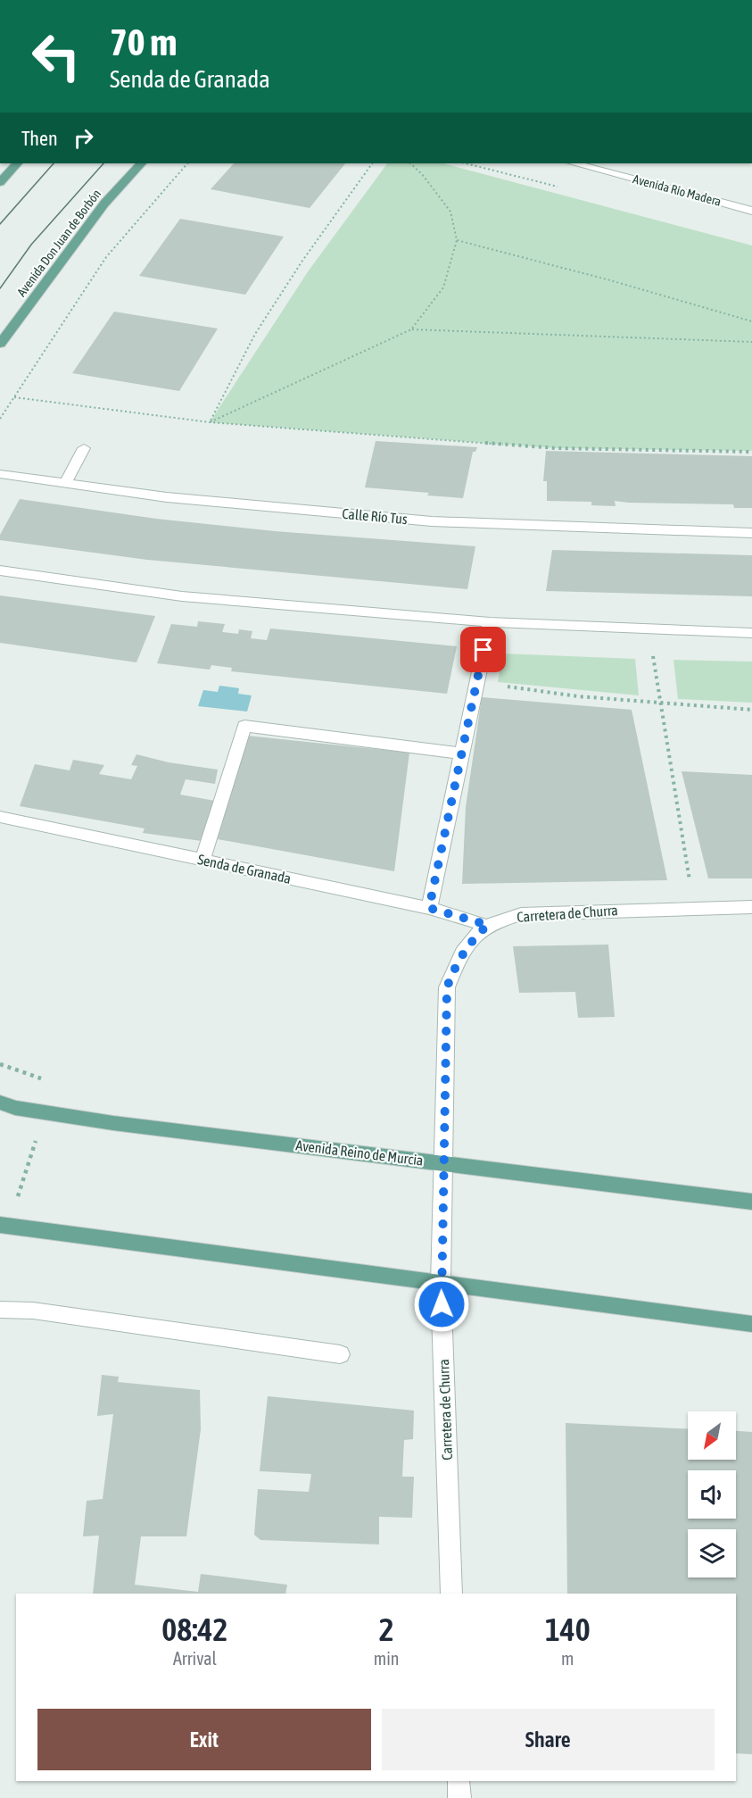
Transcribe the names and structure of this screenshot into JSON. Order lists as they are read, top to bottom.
{
  "streets": {
    "main road": ["Avenida Don Juan de Borbón", "Avenida Reino de Murcia"],
    "street": [
      "Avenida Río Madera",
      "Calle Río Tus",
      "Senda de Granada",
      "Carretera de Churra"
    ]
  },
  "crossings": [
    ["Senda de Granada", "Carretera de Churra"],
    ["Carretera de Churra", "Avenida Reino de Murcia"]
  ],
  "north": "bottom left",
  "page": {
    "turn": ["70 m", "Senda de Granada"],
    "then": "Then",
    "eta": [
      "08:42",
      "Arrival",
      "2",
      "min",
      "140",
      "m"
    ],
    "buttons": ["Exit", "Share"]
  }
}
